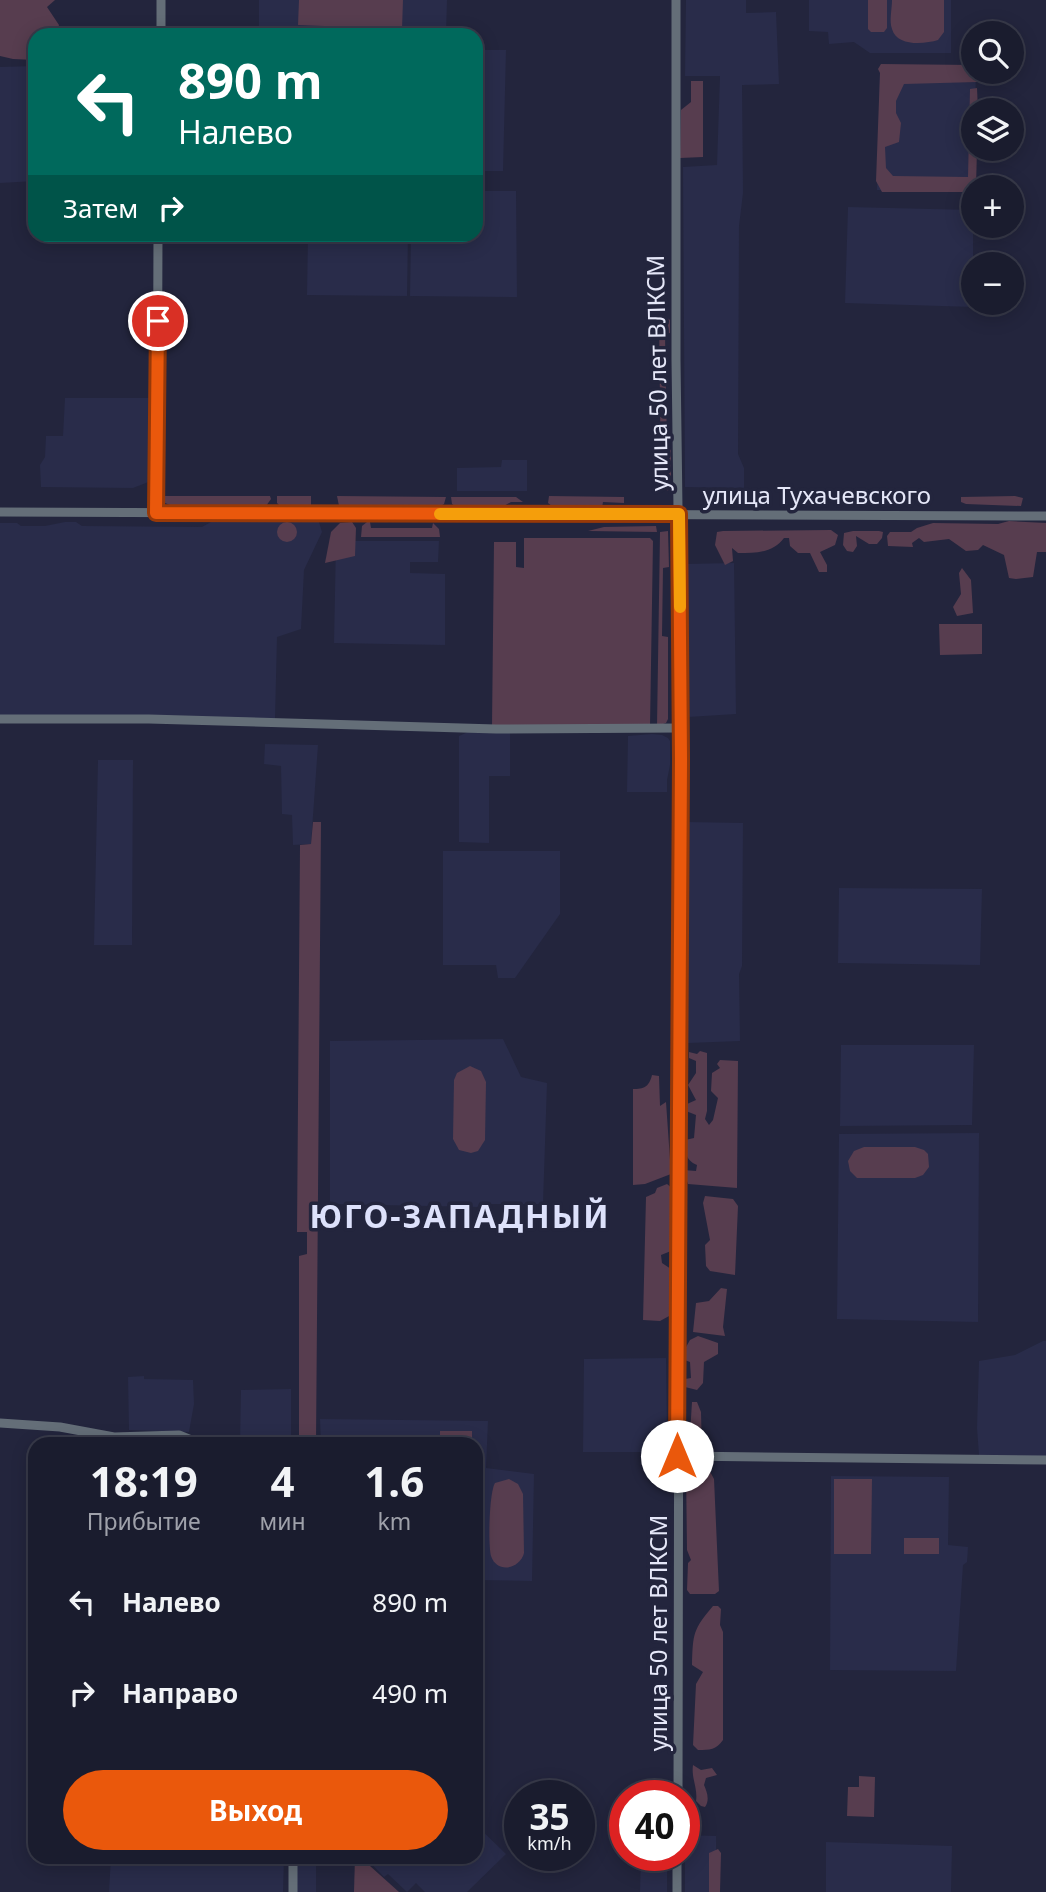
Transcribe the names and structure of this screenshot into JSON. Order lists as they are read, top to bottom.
{
  "streets": {
    "street": ["улица 50 лет ВЛКСМ", "улица Тухачевского"]
  },
  "crossings": [
    ["улица 50 лет ВЛКСМ", "улица Тухачевского"]
  ],
  "districts": ["ЮГО-ЗАПАДНЫЙ"],
  "page": {
    "map_buttons": ["+", "−"],
    "turn": ["890 m", "Налево"],
    "then": "Затем",
    "eta": [
      "18:19",
      "Прибытие",
      "4",
      "мин",
      "1.6",
      "km"
    ],
    "list": [
      {
        "name": "Налево",
        "value": "890 m"
      },
      {
        "name": "Направо",
        "value": "490 m"
      }
    ],
    "buttons": "Выход",
    "speed": "35 km/h",
    "limit": "40"
  }
}
